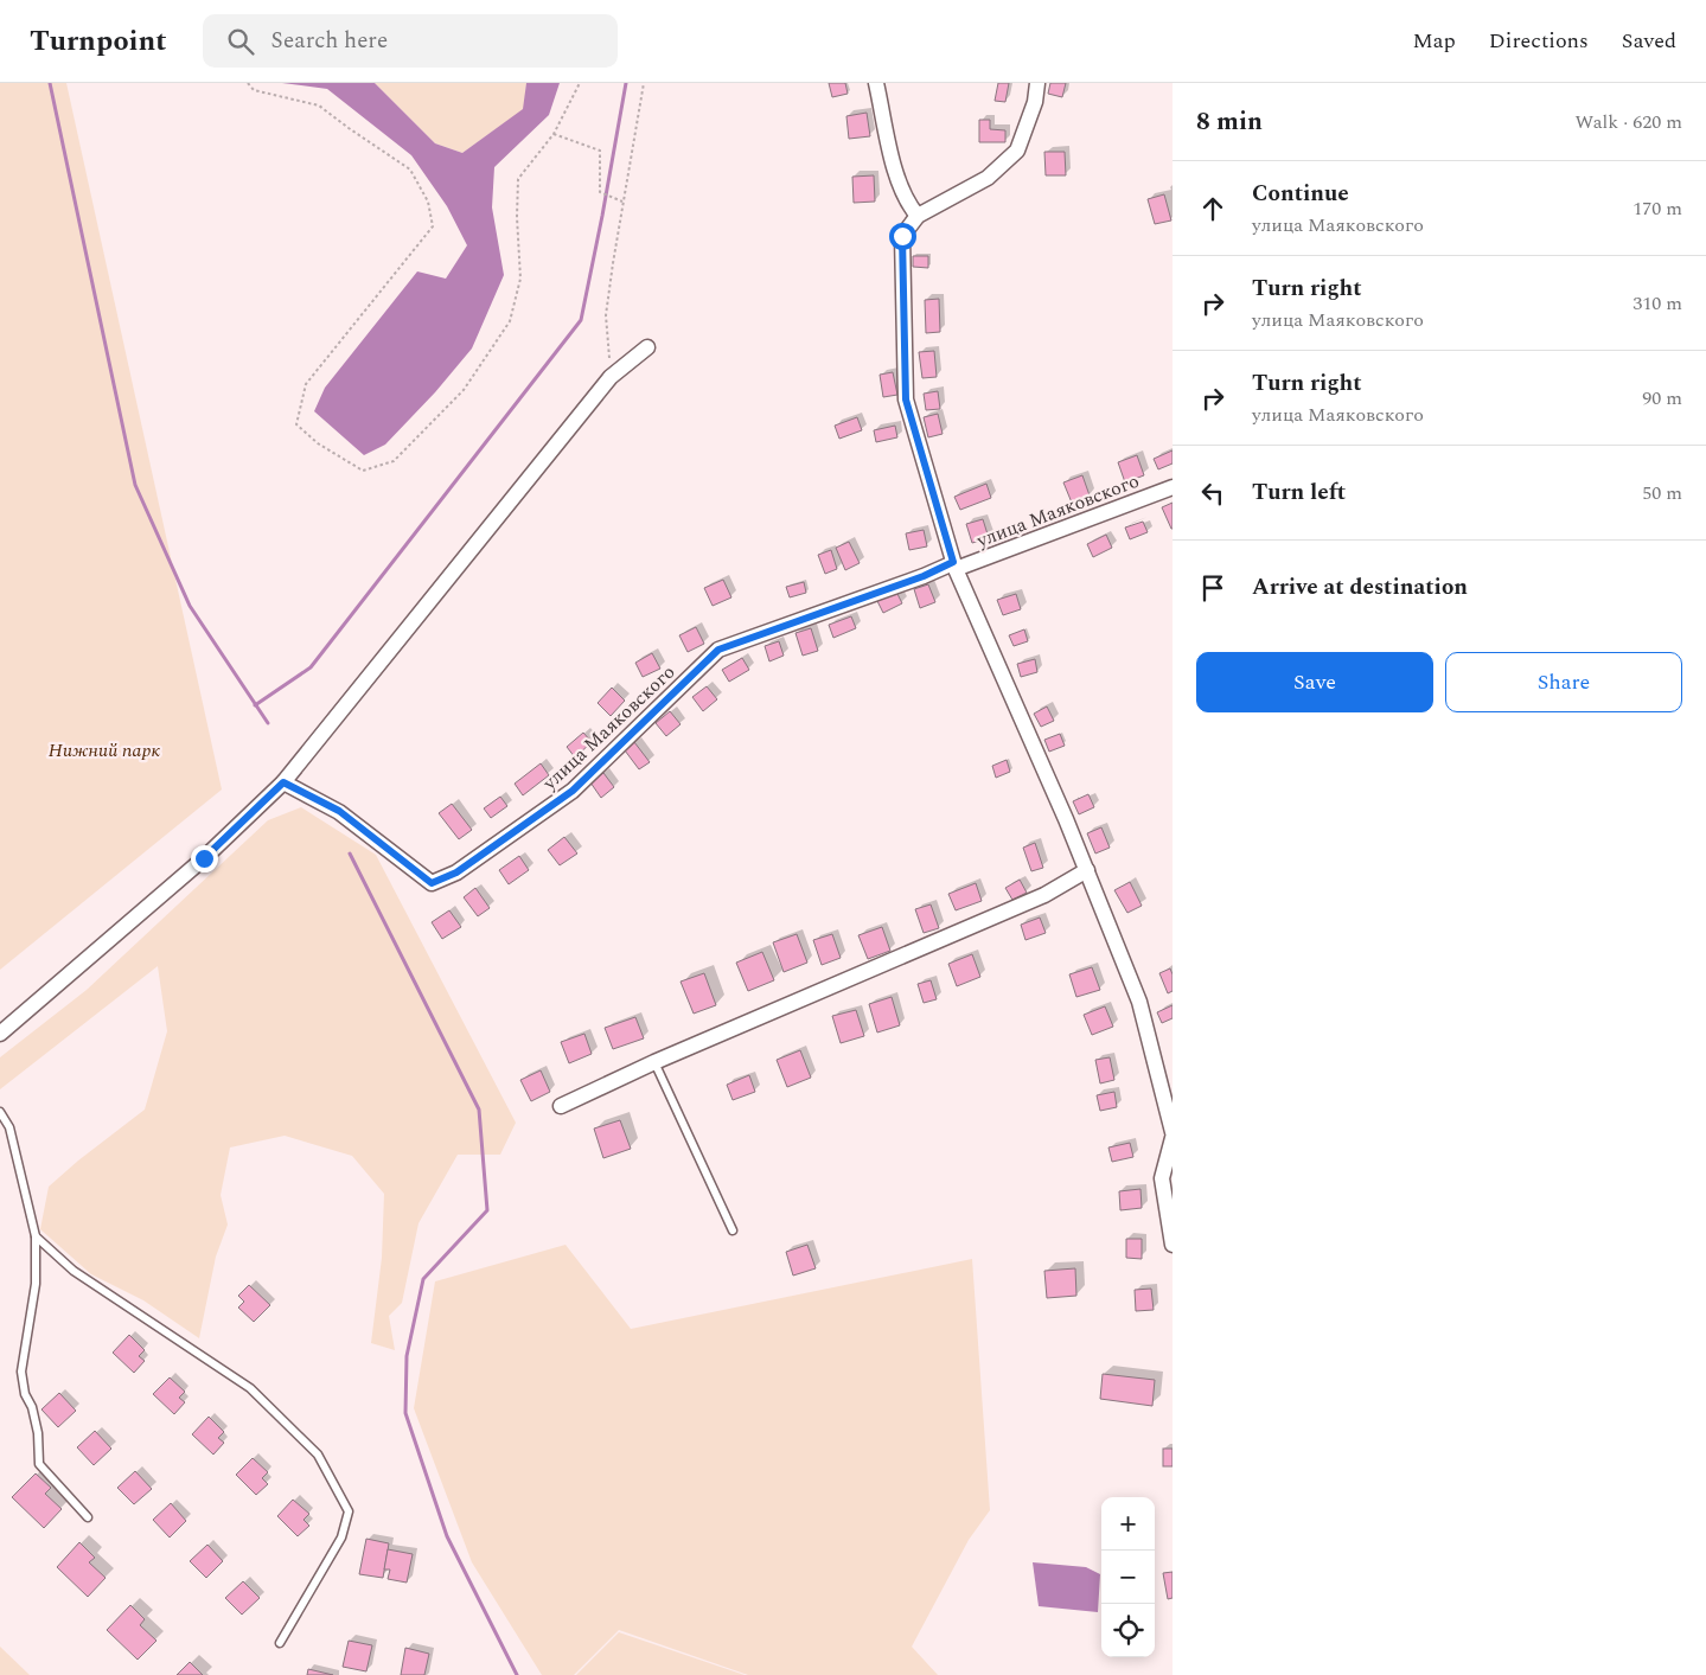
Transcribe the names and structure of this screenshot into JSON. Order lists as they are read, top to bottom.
{
  "streets": {
    "street": ["улица Маяковского"]
  },
  "parks": ["Нижний парк"],
  "page": {
    "header": "Turnpoint",
    "search": "Search here",
    "nav": ["Map", "Directions", "Saved"],
    "heading": ["8 min", "Walk · 620 m"],
    "list": [
      ["Continue", "улица Маяковского", "170 m"],
      ["Turn right", "улица Маяковского", "310 m"],
      ["Turn right", "улица Маяковского", "90 m"],
      ["Turn left", "50 m"],
      "Arrive at destination"
    ],
    "buttons": ["Save", "Share"],
    "map_buttons": ["+", "−"]
  }
}
